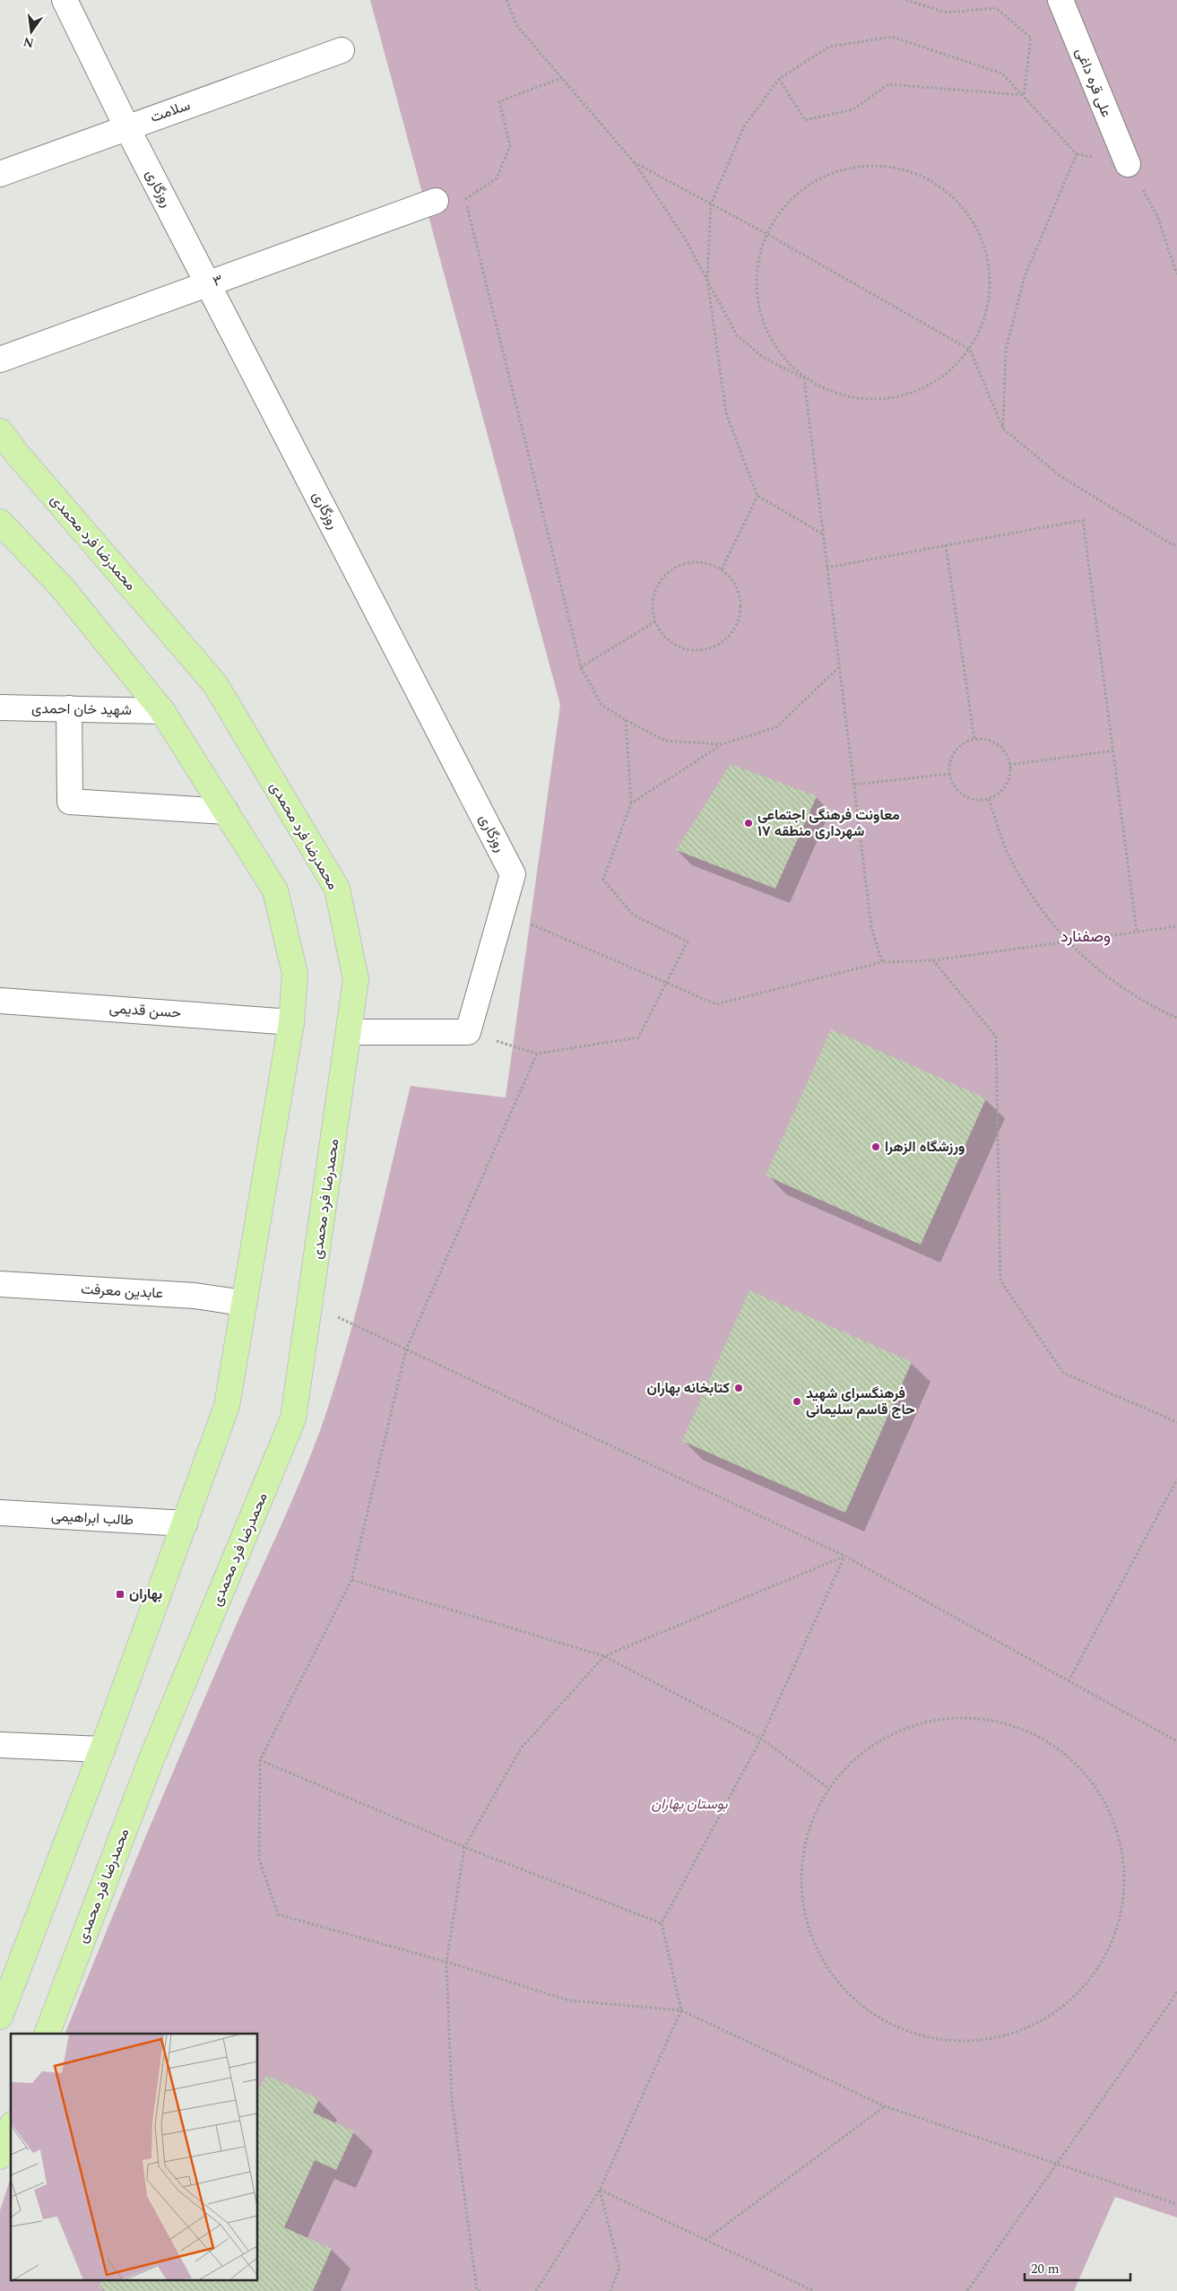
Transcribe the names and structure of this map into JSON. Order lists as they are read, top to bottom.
{
  "streets": {
    "main road": ["محمدرضا فرد محمدی"],
    "street": [
      "علی قره داغی",
      "سلامت",
      "روزگاری",
      "۳",
      "شهید خان احمدی",
      "حسن قدیمی",
      "عابدین معرفت",
      "طالب ابراهیمی"
    ]
  },
  "crossings": [
    ["سلامت", "روزگاری"],
    ["روزگاری", "۳"]
  ],
  "districts": ["وصفنارد"],
  "parks": ["بوستان بهاران"],
  "places": {
    "other": [
      "معاونت فرهنگی اجتماعی شهرداری منطقه ۱۷",
      "ورزشگاه الزهرا",
      "کتابخانه بهاران",
      "فرهنگسرای شهید حاج قاسم سلیمانی"
    ],
    "transit": ["بهاران"]
  },
  "scale_bar": "20 m",
  "north": "bottom"
}
